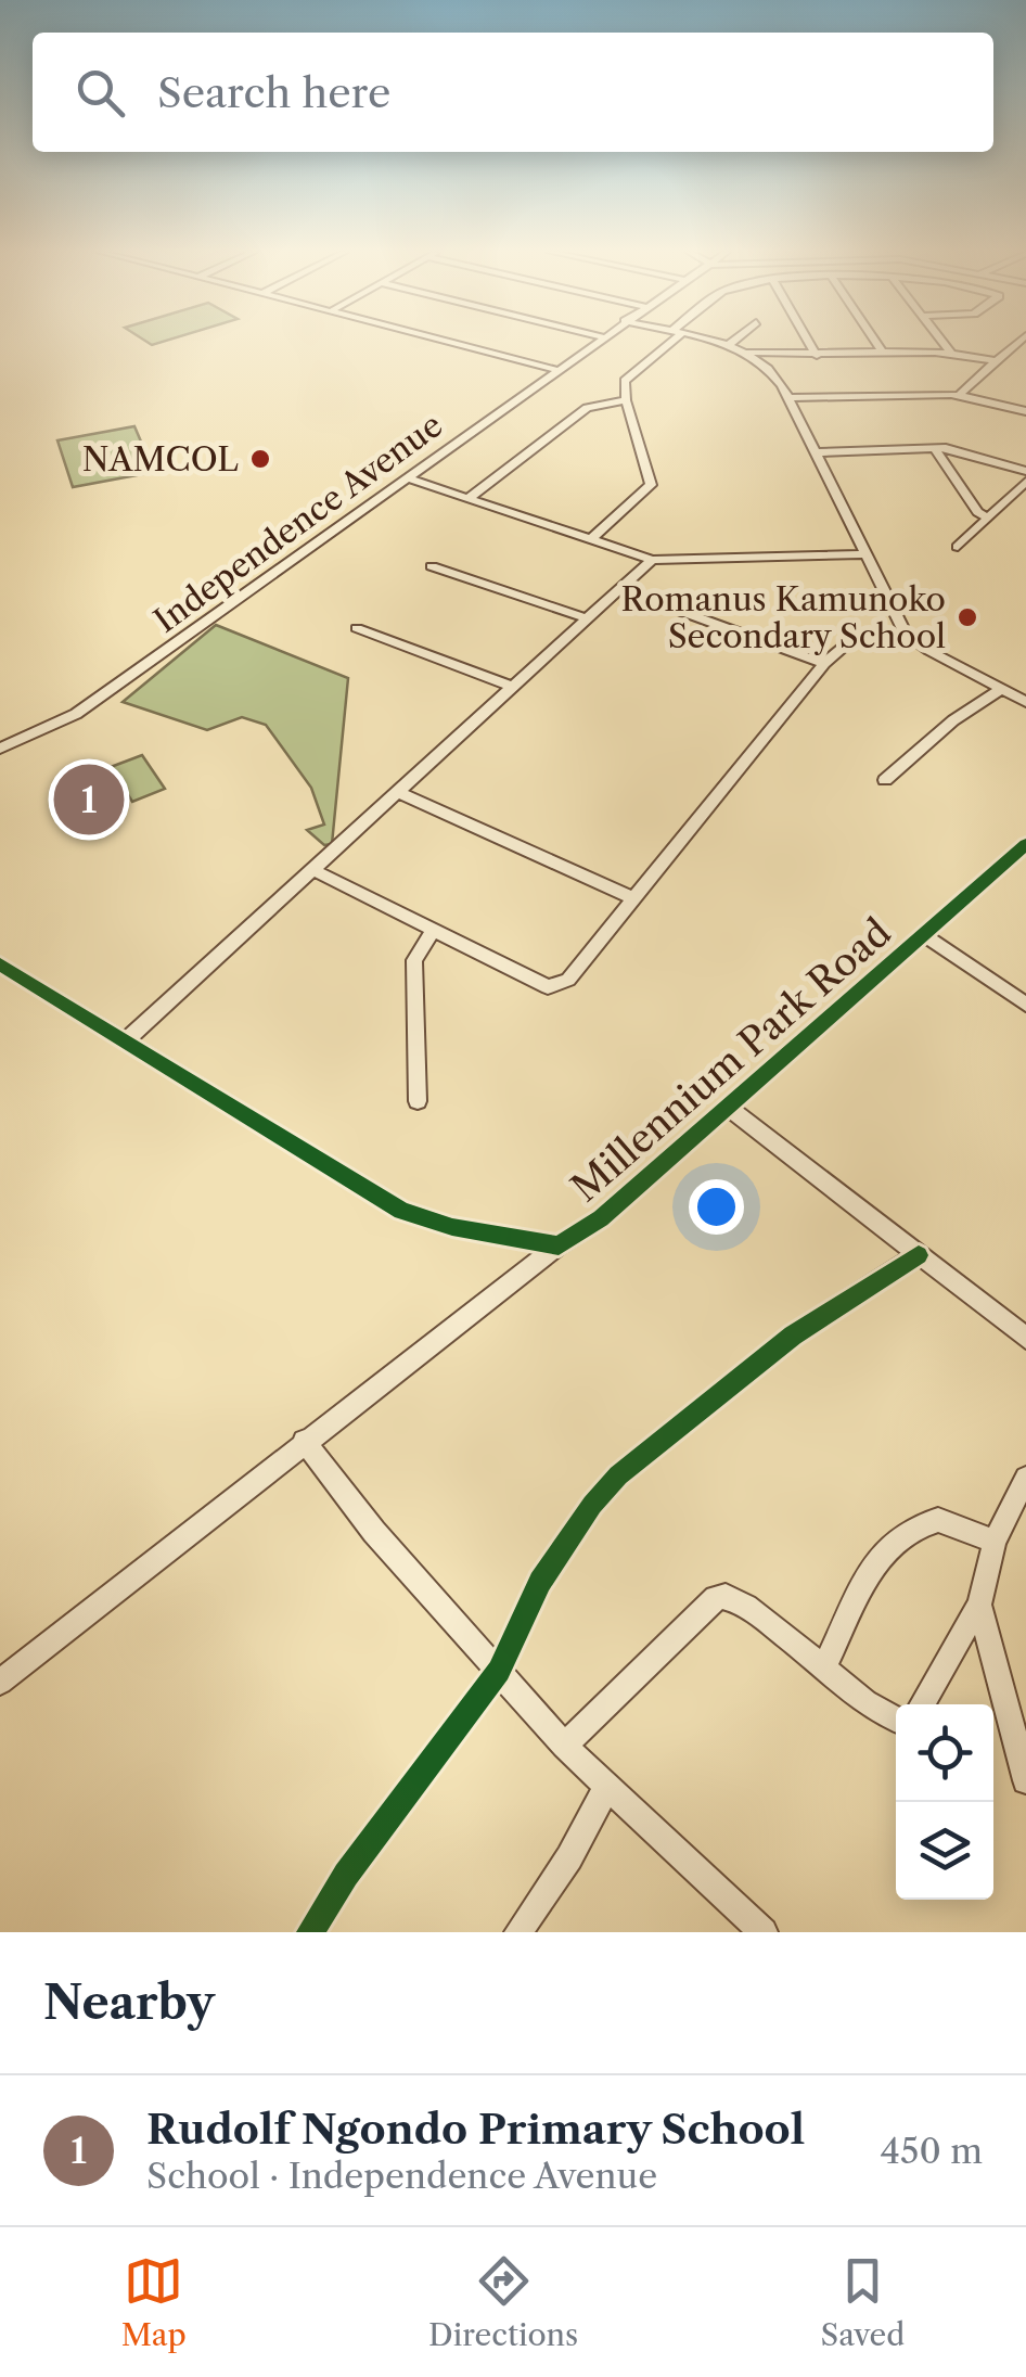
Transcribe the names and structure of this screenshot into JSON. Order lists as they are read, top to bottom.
{
  "streets": {
    "street": ["Independence Avenue", "Millennium Park Road"]
  },
  "places": ["NAMCOL", "Romanus Kamunoko Secondary School"],
  "page": {
    "search": "Search here",
    "pins": "1",
    "heading": "Nearby",
    "list": [
      {
        "mark": "1",
        "name": "Rudolf Ngondo Primary School",
        "note": "School · Independence Avenue",
        "value": "450 m"
      }
    ],
    "nav": ["Map", "Directions", "Saved"]
  }
}
